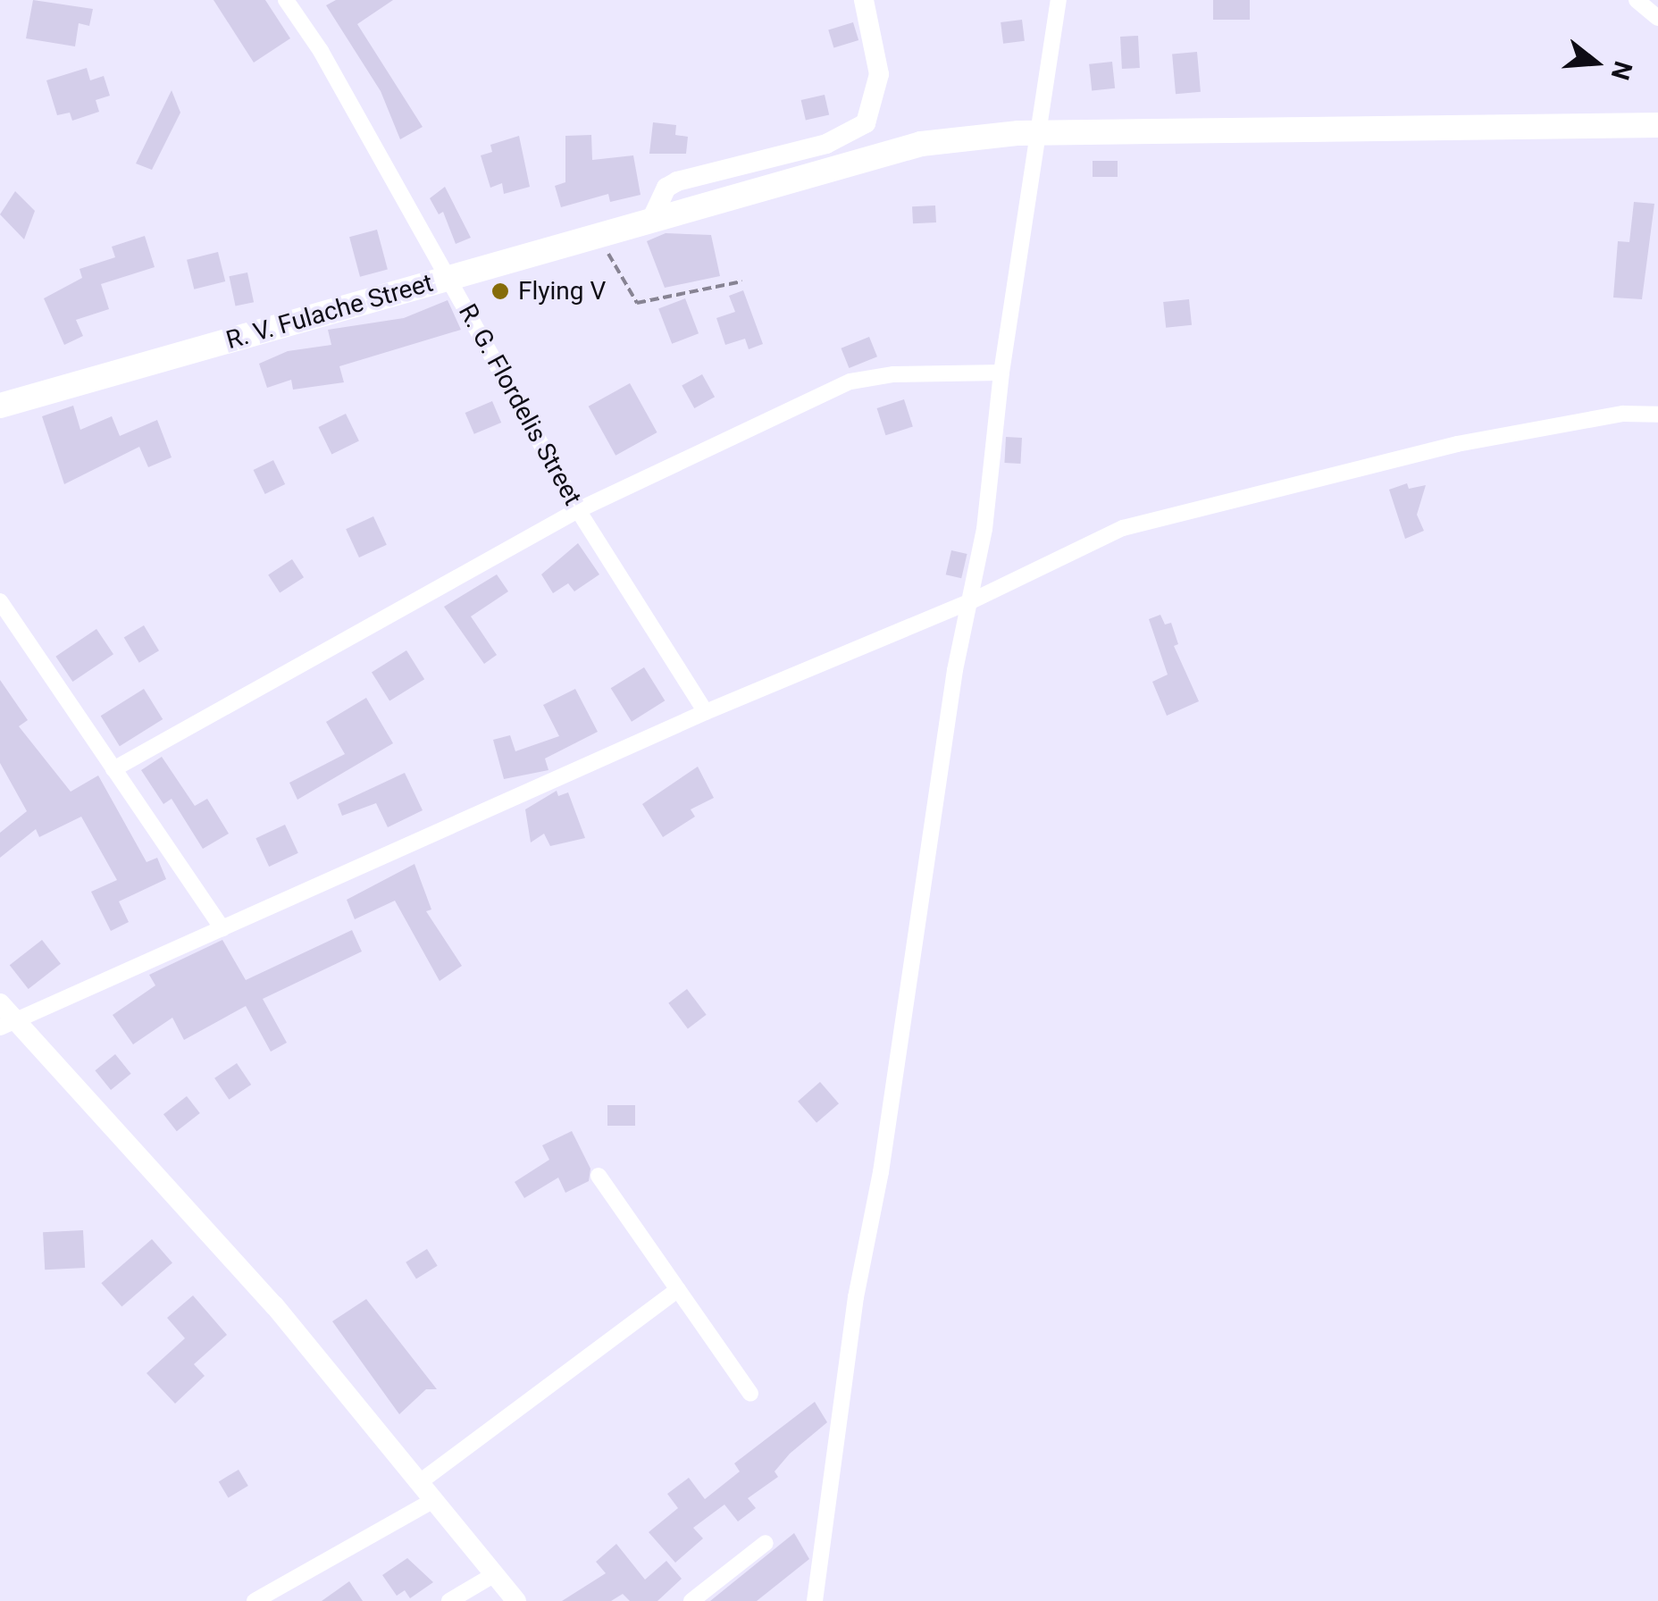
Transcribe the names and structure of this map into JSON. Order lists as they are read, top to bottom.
{
  "streets": {
    "main road": ["R. V. Fulache Street"],
    "street": ["R. G. Flordelis Street"]
  },
  "crossings": [
    ["R. V. Fulache Street", "R. G. Flordelis Street"]
  ],
  "places": ["Flying V"],
  "north": "right"
}
